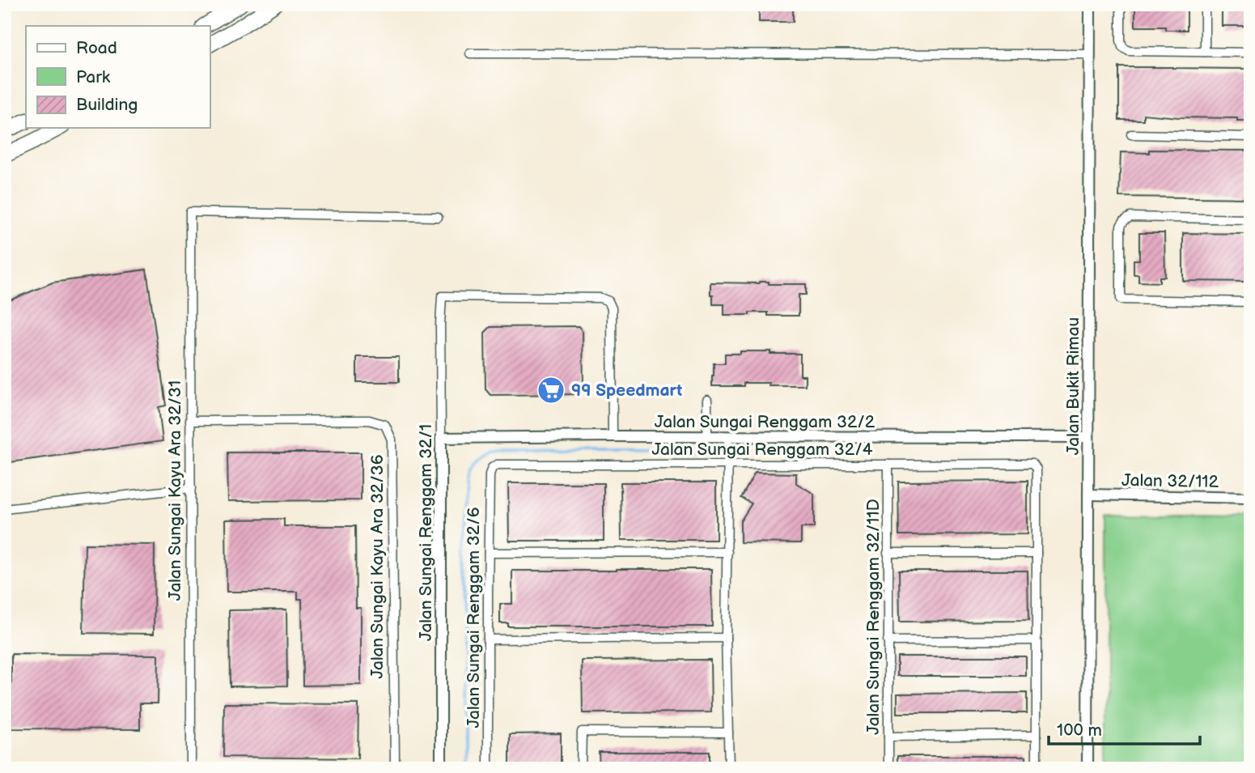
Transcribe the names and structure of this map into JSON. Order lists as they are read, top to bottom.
{
  "streets": {
    "street": [
      "Jalan Bukit Rimau",
      "Jalan Sungai Renggam 32/2",
      "Jalan Sungai Renggam 32/4",
      "Jalan 32/112",
      "Jalan Sungai Kayu Ara 32/31",
      "Jalan Sungai Renggam 32/1",
      "Jalan Sungai Kayu Ara 32/36",
      "Jalan Sungai Renggam 32/11D",
      "Jalan Sungai Renggam 32/6"
    ]
  },
  "crossings": [
    ["Jalan Bukit Rimau", "Jalan Sungai Renggam 32/2"],
    ["Jalan Bukit Rimau", "Jalan 32/112"],
    ["Jalan Sungai Renggam 32/2", "Jalan Sungai Renggam 32/1"],
    ["Jalan Sungai Renggam 32/4", "Jalan Sungai Renggam 32/11D"],
    ["Jalan Sungai Renggam 32/4", "Jalan Sungai Renggam 32/6"],
    ["Jalan Sungai Kayu Ara 32/31", "Jalan Sungai Kayu Ara 32/36"]
  ],
  "places": {
    "supermarket": ["99 Speedmart"]
  },
  "legend": ["Road", "Park", "Building"],
  "scale_bar": "100 m"
}
